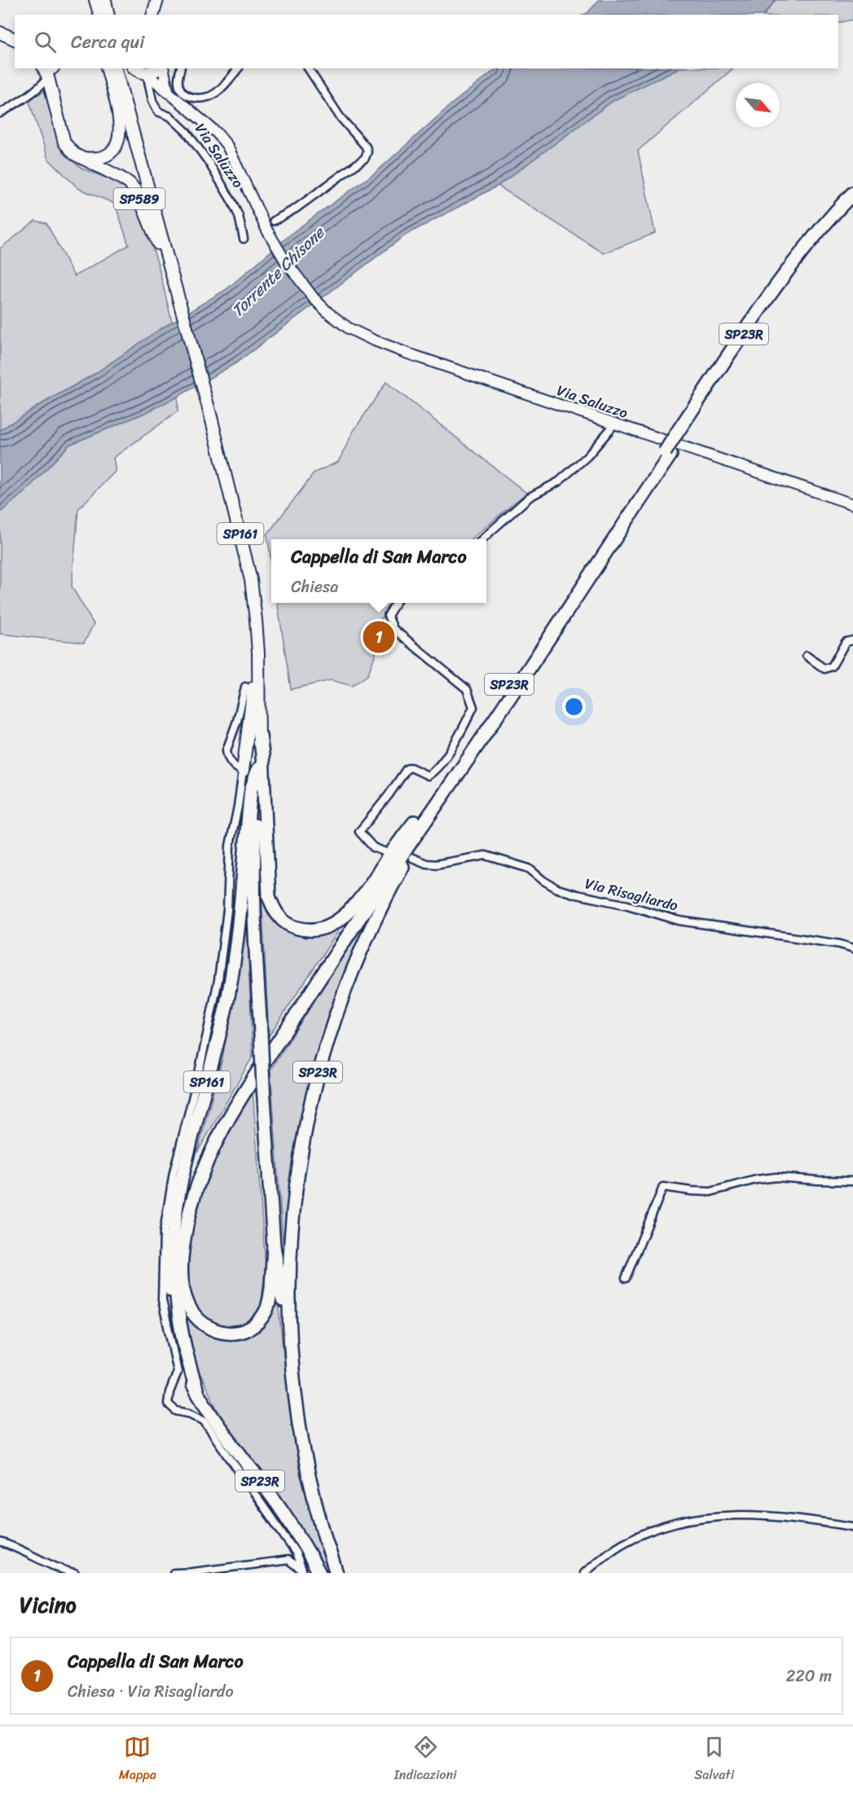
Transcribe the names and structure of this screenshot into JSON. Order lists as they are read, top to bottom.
{
  "streets": {
    "highway": ["SP23R", "SP161"],
    "main road": ["Via Saluzzo", "SP589"],
    "street": ["Via Risagliardo"]
  },
  "crossings": [
    ["SP589", "SP161"],
    ["SP23R", "SP161"]
  ],
  "water": ["Torrente Chisone"],
  "north": "bottom right",
  "page": {
    "search": "Cerca qui",
    "popup": ["Cappella di San Marco", "Chiesa"],
    "pins": "1",
    "heading": "Vicino",
    "list": [
      {
        "mark": "1",
        "name": "Cappella di San Marco",
        "note": "Chiesa · Via Risagliardo",
        "value": "220 m"
      }
    ],
    "nav": ["Mappa", "Indicazioni", "Salvati"]
  }
}
